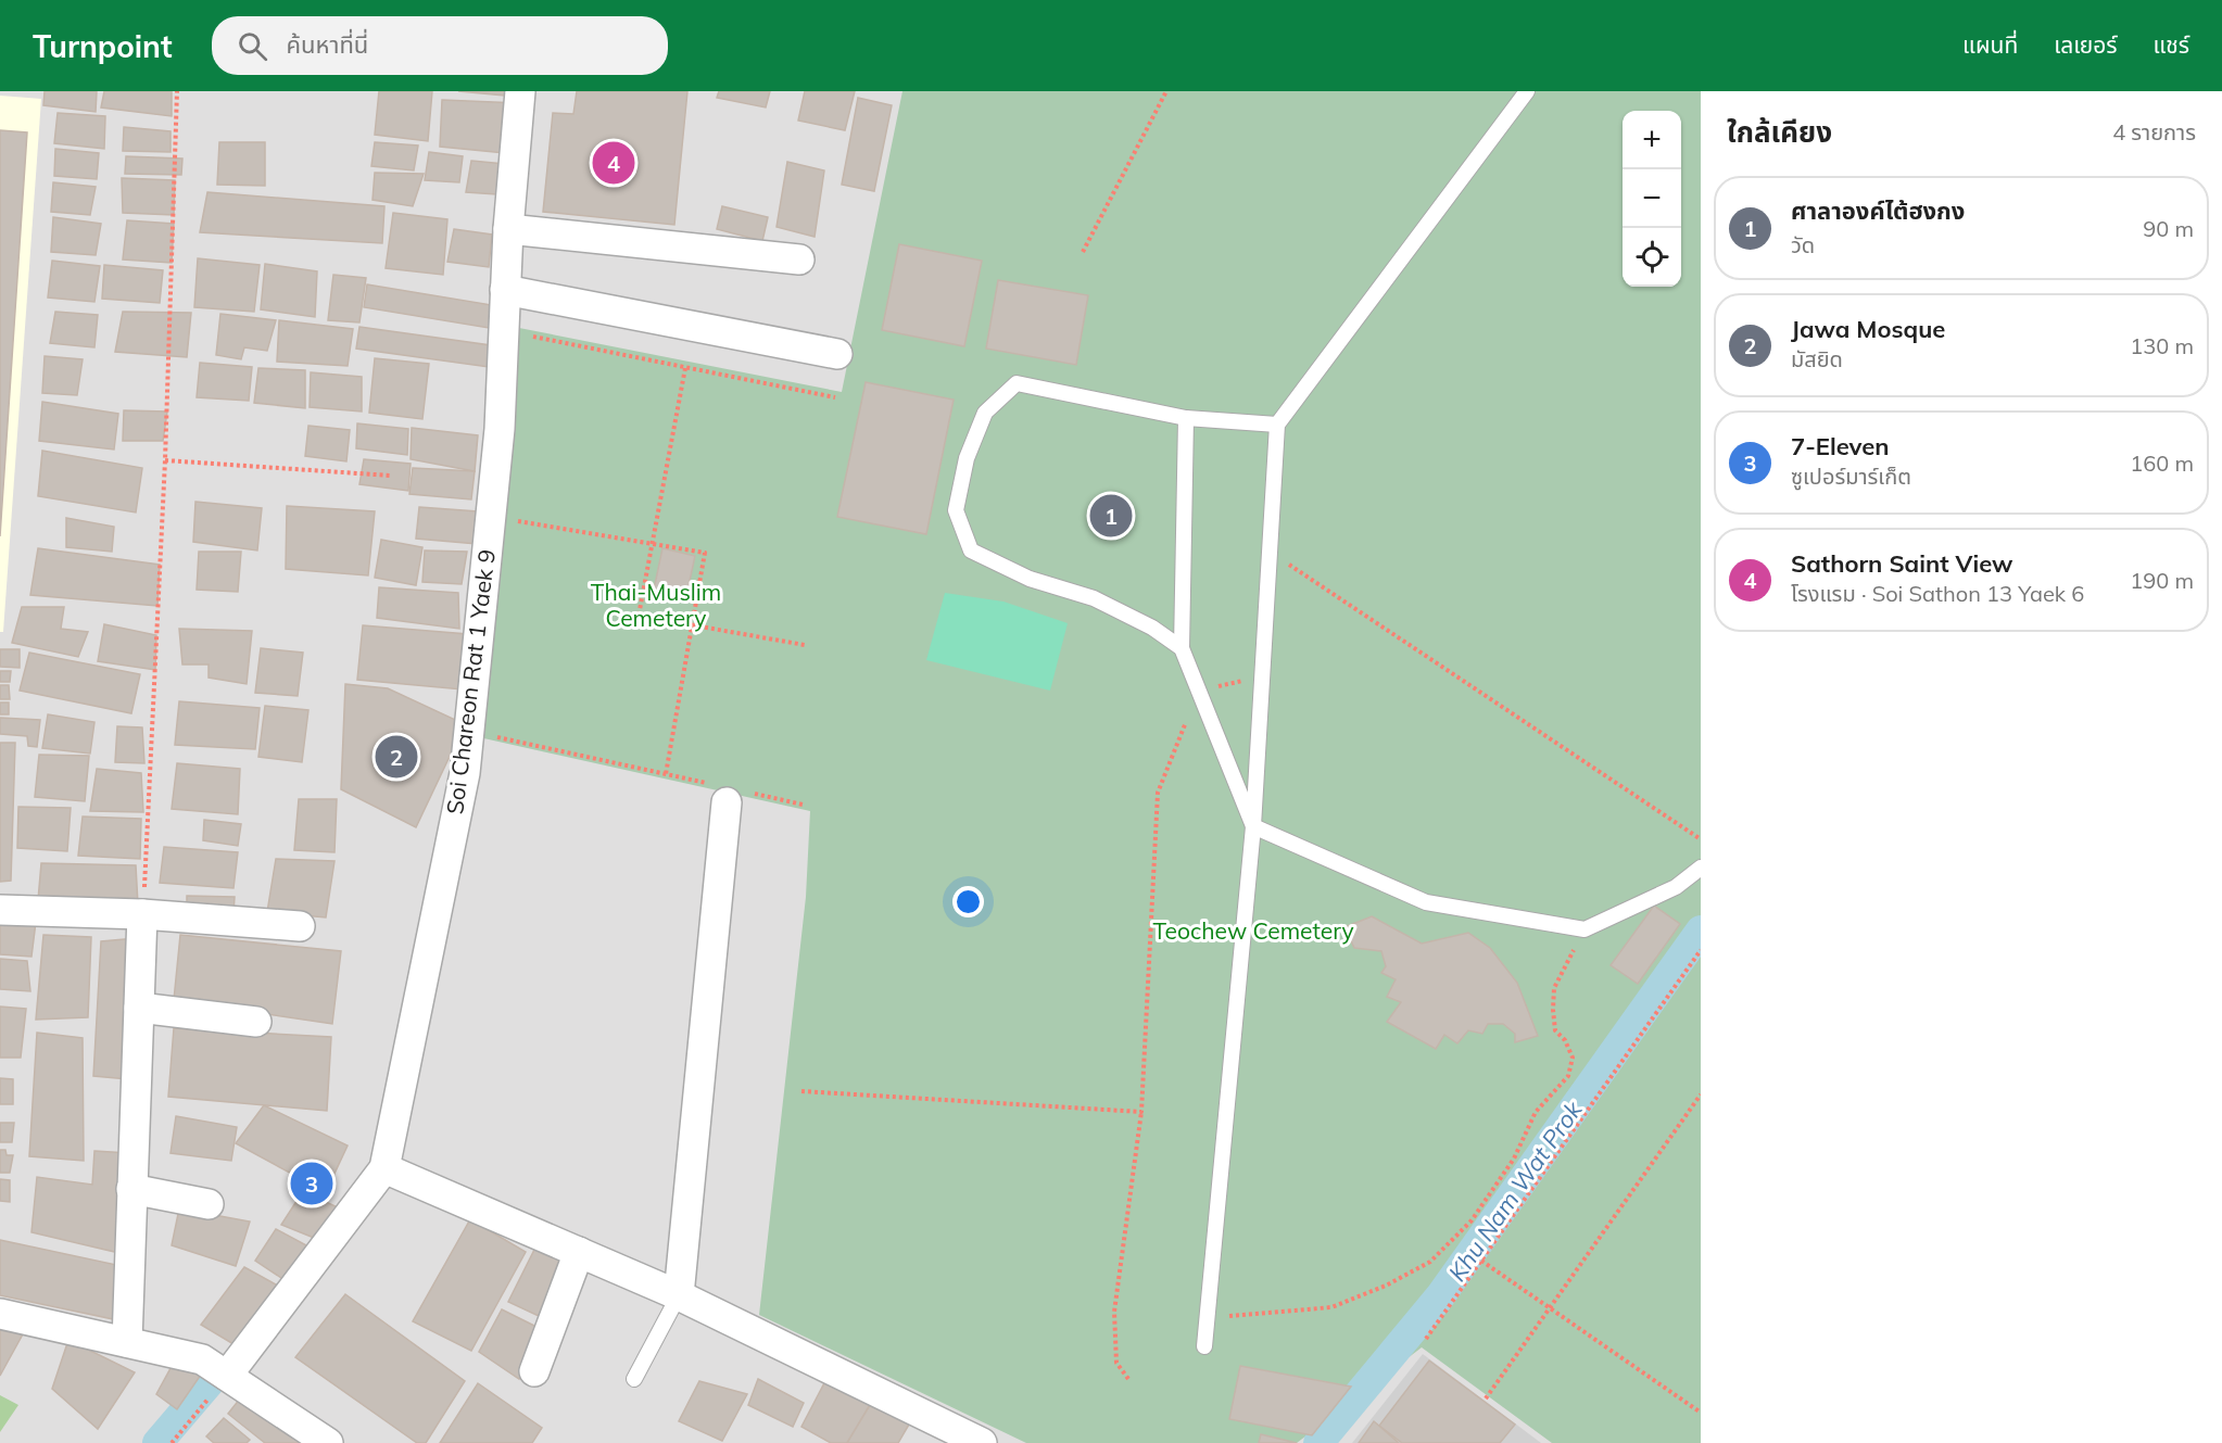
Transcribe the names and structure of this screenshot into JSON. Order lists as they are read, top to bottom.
{
  "streets": {
    "street": ["Soi Chareon Rat 1 Yaek 9"]
  },
  "water": ["Khu Nam Wat Prok"],
  "parks": ["Thai-Muslim Cemetery", "Teochew Cemetery"],
  "page": {
    "header": "Turnpoint",
    "search": "ค้นหาที่นี่",
    "nav": ["แผนที่", "เลเยอร์", "แชร์"],
    "heading": ["ใกล้เคียง", "4 รายการ"],
    "map_buttons": ["+", "−"],
    "pins": [
      "4",
      "1",
      "2",
      "3"
    ],
    "list": [
      {
        "mark": "1",
        "name": "ศาลาองค์ไต้ฮงกง",
        "note": "วัด",
        "value": "90 m"
      },
      {
        "mark": "2",
        "name": "Jawa Mosque",
        "note": "มัสยิด",
        "value": "130 m"
      },
      {
        "mark": "3",
        "name": "7-Eleven",
        "note": "ซูเปอร์มาร์เก็ต",
        "value": "160 m"
      },
      {
        "mark": "4",
        "name": "Sathorn Saint View",
        "note": "โรงแรม · Soi Sathon 13 Yaek 6",
        "value": "190 m"
      }
    ]
  }
}
